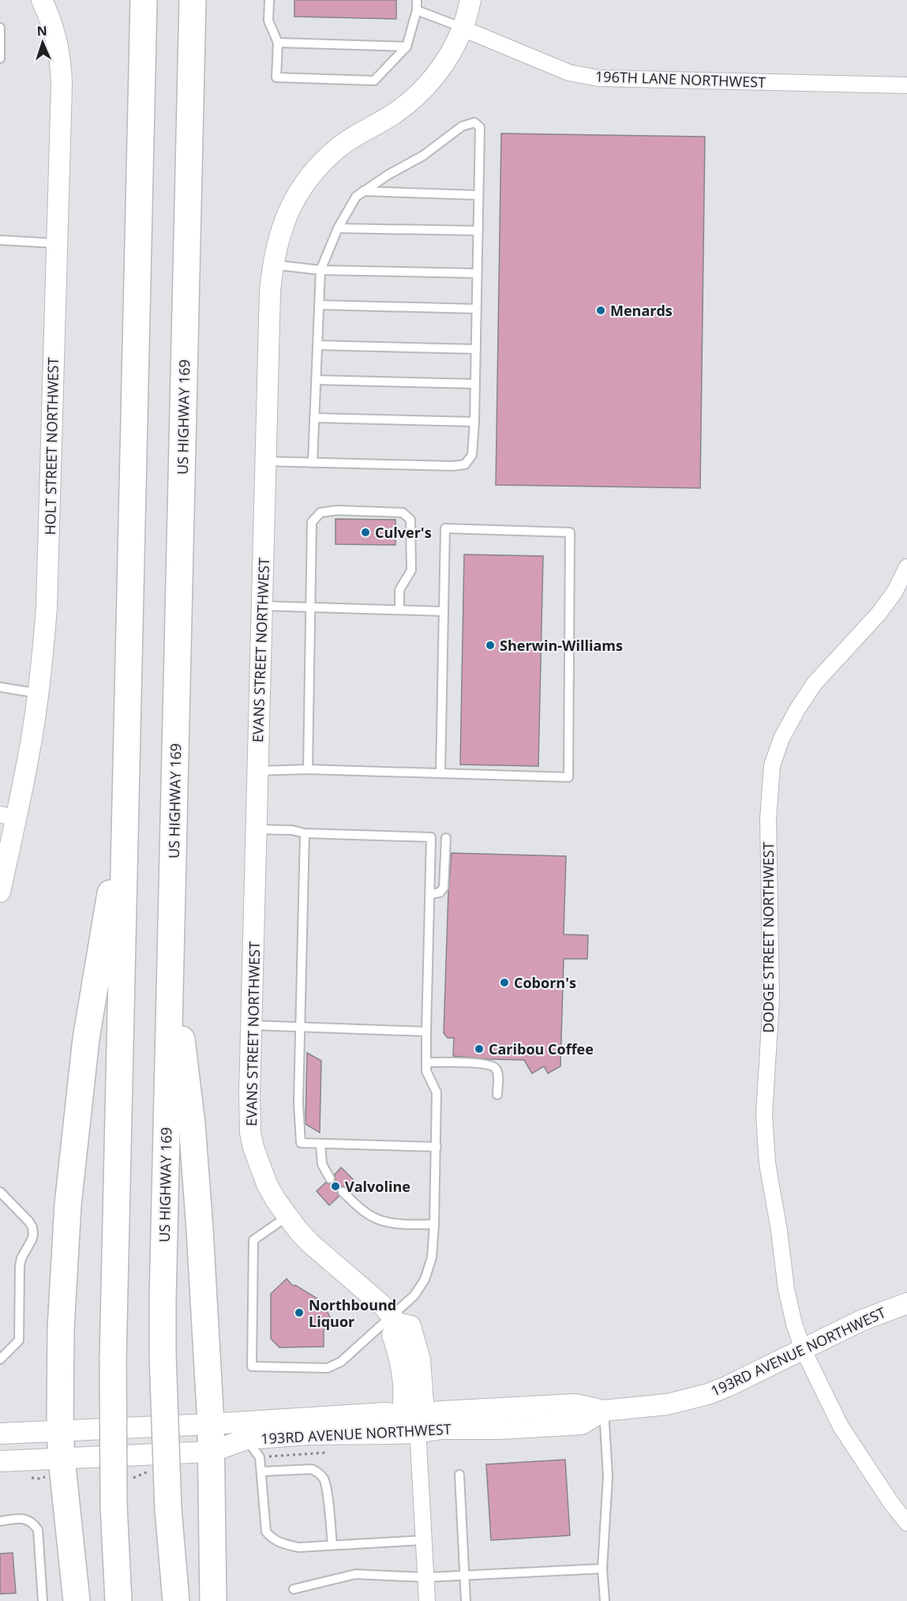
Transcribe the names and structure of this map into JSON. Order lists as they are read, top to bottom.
{
  "streets": {
    "highway": ["US HIGHWAY 169"],
    "street": [
      "196TH LANE NORTHWEST",
      "HOLT STREET NORTHWEST",
      "EVANS STREET NORTHWEST",
      "DODGE STREET NORTHWEST",
      "193RD AVENUE NORTHWEST"
    ]
  },
  "crossings": [
    ["196TH LANE NORTHWEST", "EVANS STREET NORTHWEST"],
    ["EVANS STREET NORTHWEST", "193RD AVENUE NORTHWEST"],
    ["DODGE STREET NORTHWEST", "193RD AVENUE NORTHWEST"]
  ],
  "places": [
    "Menards",
    "Culver's",
    "Sherwin-Williams",
    "Coborn's",
    "Caribou Coffee",
    "Valvoline",
    "Northbound Liquor"
  ],
  "north": "top"
}
